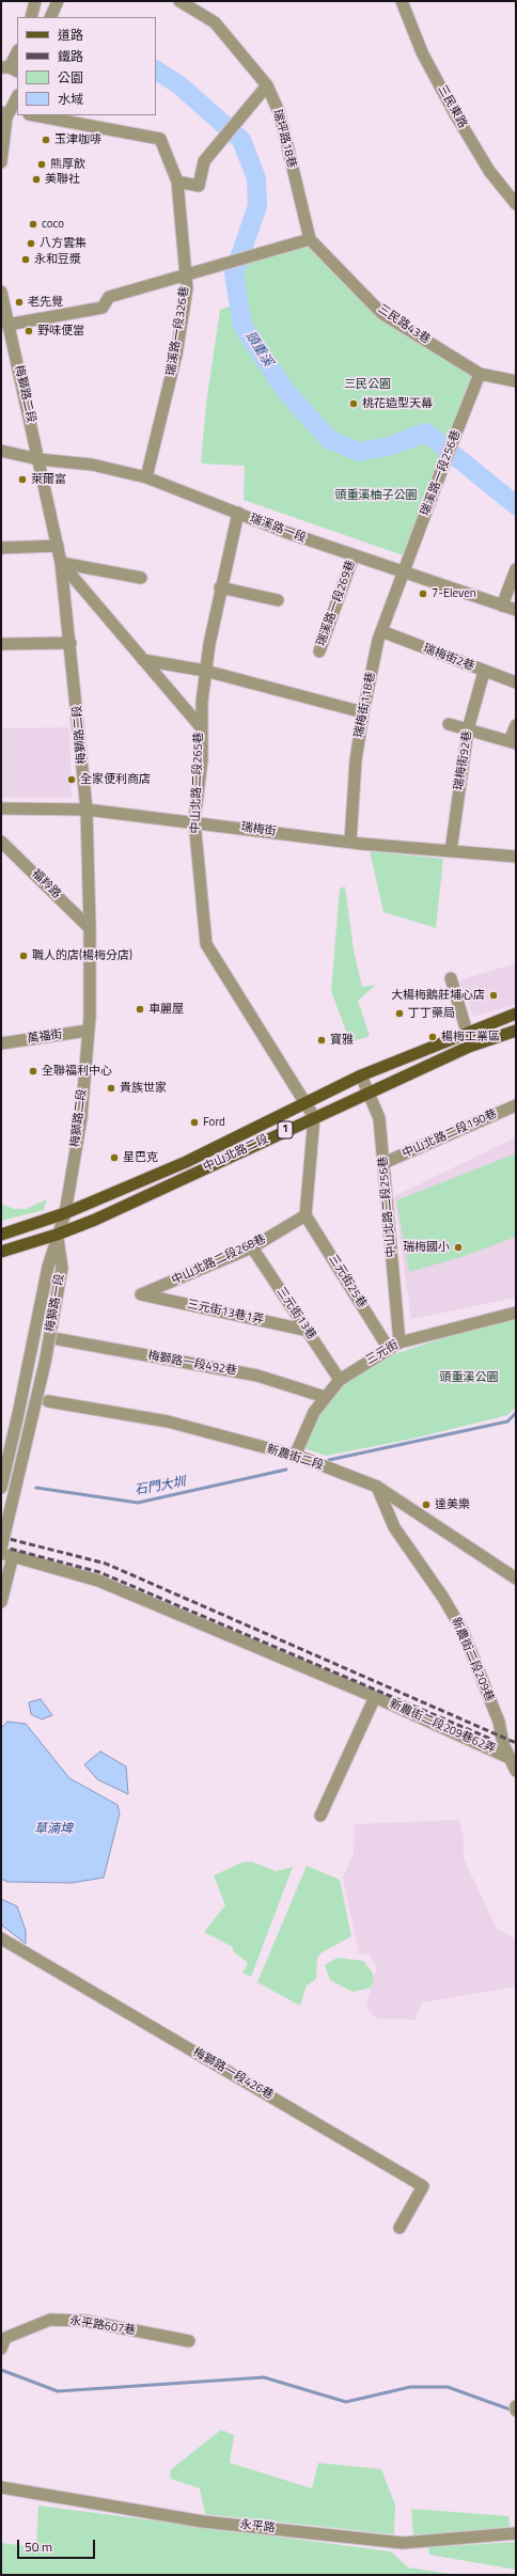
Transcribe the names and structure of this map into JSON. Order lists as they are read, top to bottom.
{
  "streets": {
    "main road": ["1", "中山北路二段"],
    "street": [
      "三民東路",
      "瑞坪路18巷",
      "三民路43巷",
      "瑞溪路一段326巷",
      "梅獅路二段",
      "瑞溪路一段256巷",
      "瑞溪路一段",
      "瑞溪路一段269巷",
      "瑞梅街2巷",
      "瑞梅街118巷",
      "瑞梅街92巷",
      "中山北路二段265巷",
      "瑞梅街",
      "福羚路",
      "萬福街",
      "中山北路二段190巷",
      "中山北路二段256巷",
      "中山北路二段268巷",
      "三元街25巷",
      "梅獅路一段",
      "三元街13巷1弄",
      "三元街13巷",
      "三元街",
      "梅獅路一段492巷",
      "新農街二段",
      "新農街二段209巷",
      "新農街二段209巷62弄",
      "梅獅路一段426巷",
      "永平路607巷",
      "永平路"
    ]
  },
  "crossings": [
    ["瑞坪路18巷", "三民路43巷"],
    ["三民路43巷", "瑞溪路一段256巷"],
    ["瑞溪路一段326巷", "瑞溪路一段"],
    ["梅獅路二段", "瑞溪路一段"],
    ["梅獅路二段", "中山北路二段265巷"],
    ["梅獅路二段", "瑞梅街"],
    ["梅獅路二段", "福羚路"],
    ["梅獅路二段", "萬福街"],
    ["梅獅路二段", "中山北路二段"],
    ["梅獅路二段", "梅獅路一段"],
    ["瑞溪路一段256巷", "瑞溪路一段"],
    ["瑞溪路一段256巷", "瑞梅街118巷"],
    ["瑞溪路一段", "瑞溪路一段269巷"],
    ["瑞溪路一段", "瑞梅街118巷"],
    ["瑞梅街2巷", "瑞梅街118巷"],
    ["瑞梅街2巷", "瑞梅街92巷"],
    ["瑞梅街118巷", "瑞梅街"],
    ["瑞梅街92巷", "瑞梅街"],
    ["中山北路二段265巷", "瑞梅街"],
    ["中山北路二段265巷", "中山北路二段"],
    ["中山北路二段190巷", "中山北路二段256巷"],
    ["中山北路二段", "中山北路二段256巷"],
    ["中山北路二段", "梅獅路一段"],
    ["中山北路二段256巷", "三元街"],
    ["中山北路二段268巷", "三元街25巷"],
    ["中山北路二段268巷", "三元街13巷1弄"],
    ["中山北路二段268巷", "三元街13巷"],
    ["三元街25巷", "三元街"],
    ["三元街13巷1弄", "三元街13巷"],
    ["三元街13巷", "三元街"],
    ["三元街", "梅獅路一段492巷"],
    ["三元街", "新農街二段"],
    ["新農街二段", "新農街二段209巷"],
    ["新農街二段209巷", "新農街二段209巷62弄"]
  ],
  "water": ["頭重溪", "石門大圳", "草湳埤"],
  "parks": ["三民公園", "頭重溪柚子公園", "頭重溪公園"],
  "places": [
    "玉津咖啡",
    "熊厚飲",
    "美聯社",
    "coco",
    "八方雲集",
    "永和豆漿",
    "老先覺",
    "野味便當",
    "桃花造型天幕",
    "萊爾富",
    "7-Eleven",
    "全家便利商店",
    "職人的店(楊梅分店)",
    "大楊梅鵝莊埔心店",
    "車麗屋",
    "丁丁藥局",
    "楊梅工業區",
    "寶雅",
    "全聯福利中心",
    "貴族世家",
    "Ford",
    "星巴克",
    "瑞梅國小",
    "達美樂"
  ],
  "legend": [
    "道路",
    "鐵路",
    "公園",
    "水域"
  ],
  "scale_bar": "50 m"
}
